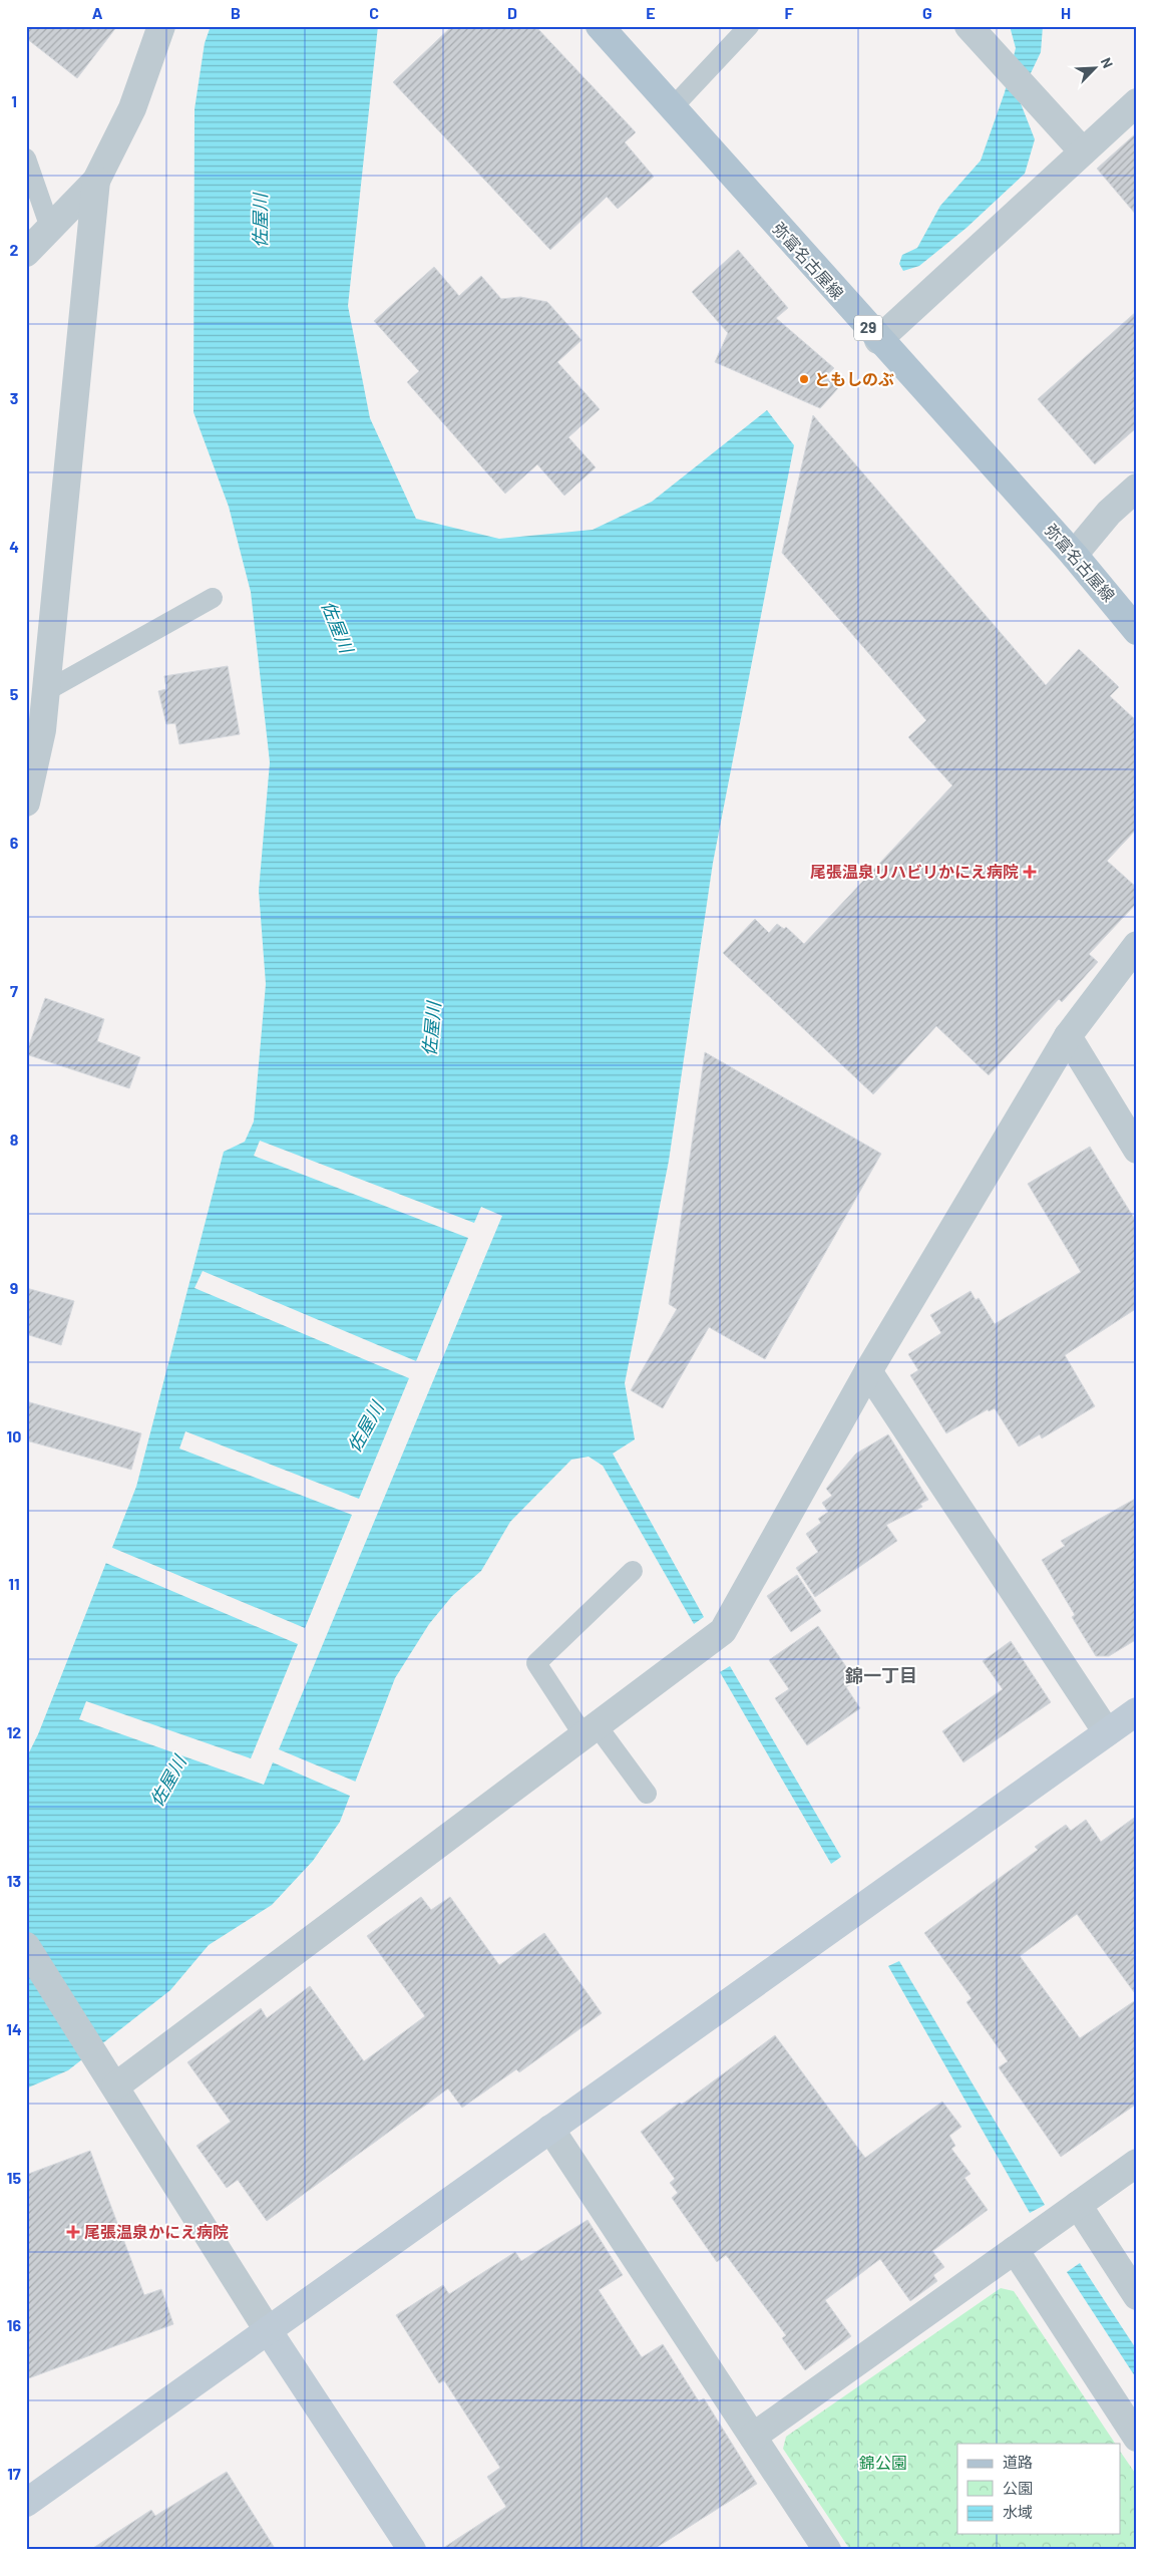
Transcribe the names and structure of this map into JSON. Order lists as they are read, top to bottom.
{
  "streets": {
    "main road": ["弥富名古屋線", "29"]
  },
  "districts": ["錦一丁目"],
  "water": ["佐屋川"],
  "parks": ["錦公園"],
  "places": {
    "other": ["ともしのぶ"],
    "health": ["尾張温泉リハビリかにえ病院", "尾張温泉かにえ病院"]
  },
  "legend": ["道路", "公園", "水域"],
  "north": "top right",
  "grid": {
    "columns": [
      "A",
      "B",
      "C",
      "D",
      "E",
      "F",
      "G",
      "H"
    ],
    "rows": [
      "1",
      "2",
      "3",
      "4",
      "5",
      "6",
      "7",
      "8",
      "9",
      "10",
      "11",
      "12",
      "13",
      "14",
      "15",
      "16",
      "17"
    ]
  }
}
